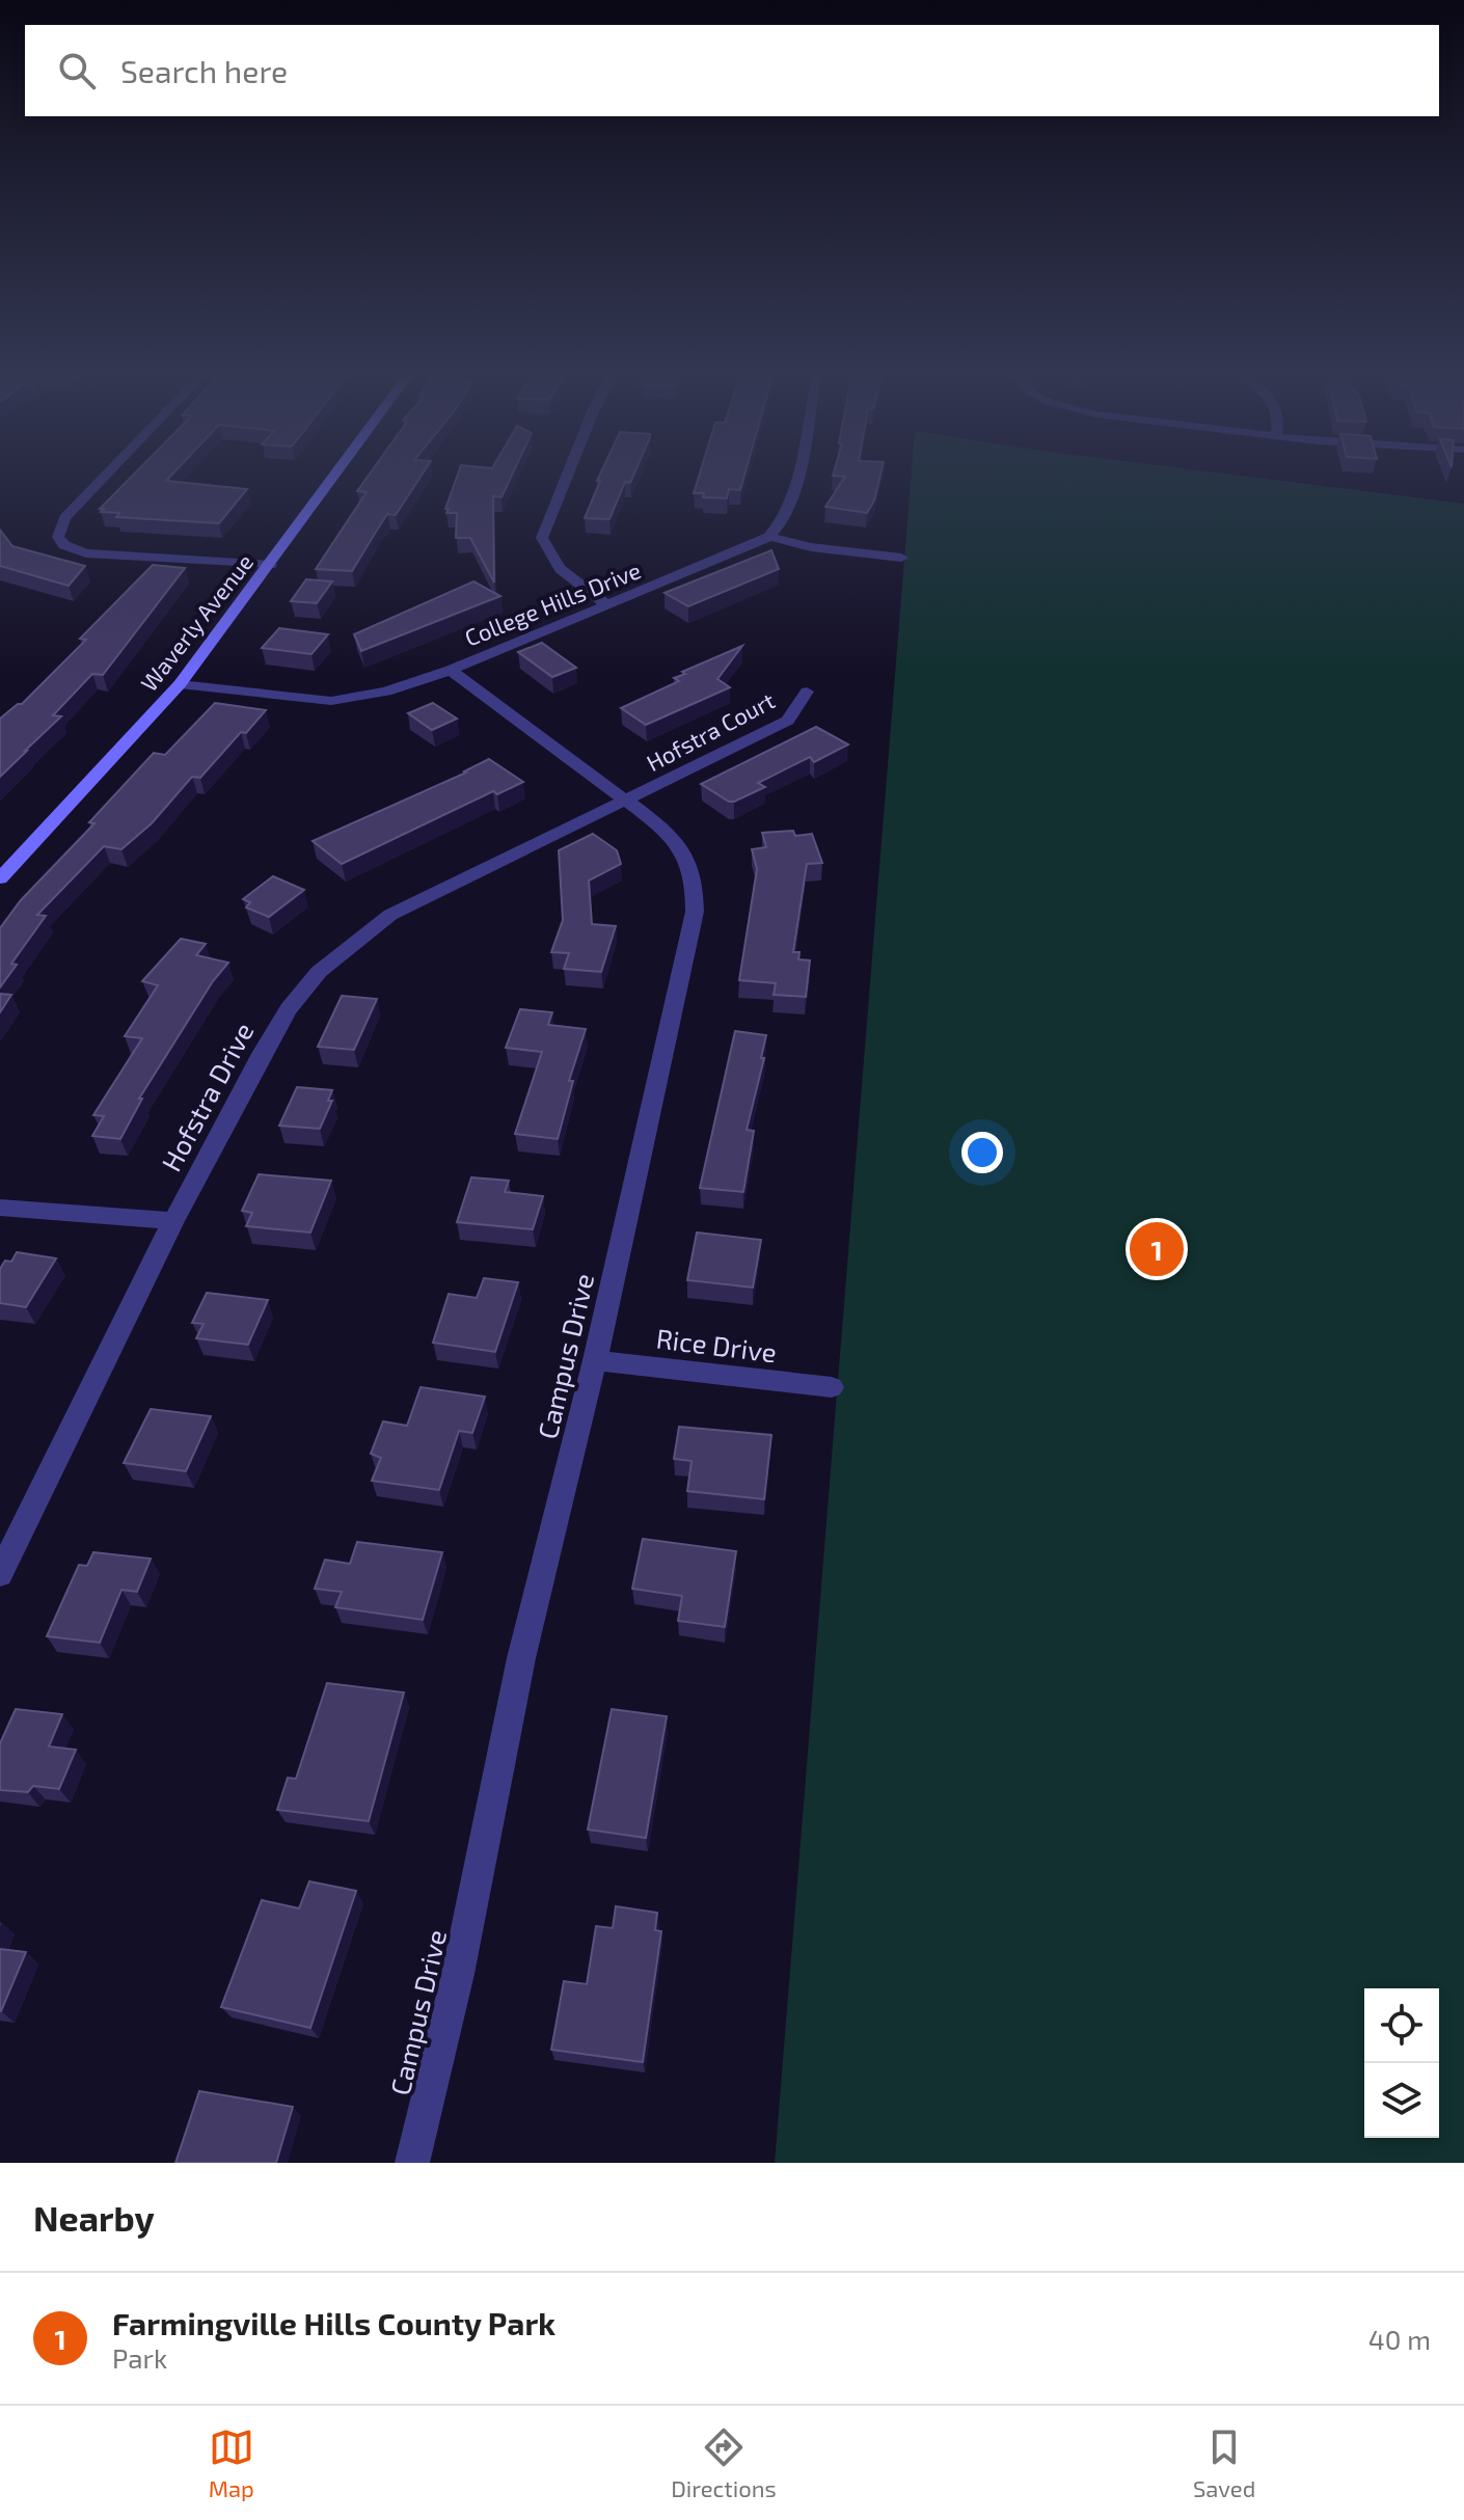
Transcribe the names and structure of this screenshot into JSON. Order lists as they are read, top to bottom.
{
  "streets": {
    "street": [
      "College Hills Drive",
      "Waverly Avenue",
      "Hofstra Court",
      "Hofstra Drive",
      "Rice Drive",
      "Campus Drive"
    ]
  },
  "crossings": [
    ["College Hills Drive", "Waverly Avenue"],
    ["College Hills Drive", "Campus Drive"],
    ["Hofstra Court", "Hofstra Drive"],
    ["Hofstra Court", "Campus Drive"],
    ["Hofstra Drive", "Campus Drive"],
    ["Rice Drive", "Campus Drive"]
  ],
  "page": {
    "search": "Search here",
    "pins": "1",
    "heading": "Nearby",
    "list": [
      {
        "mark": "1",
        "name": "Farmingville Hills County Park",
        "note": "Park",
        "value": "40 m"
      }
    ],
    "nav": ["Map", "Directions", "Saved"]
  }
}
